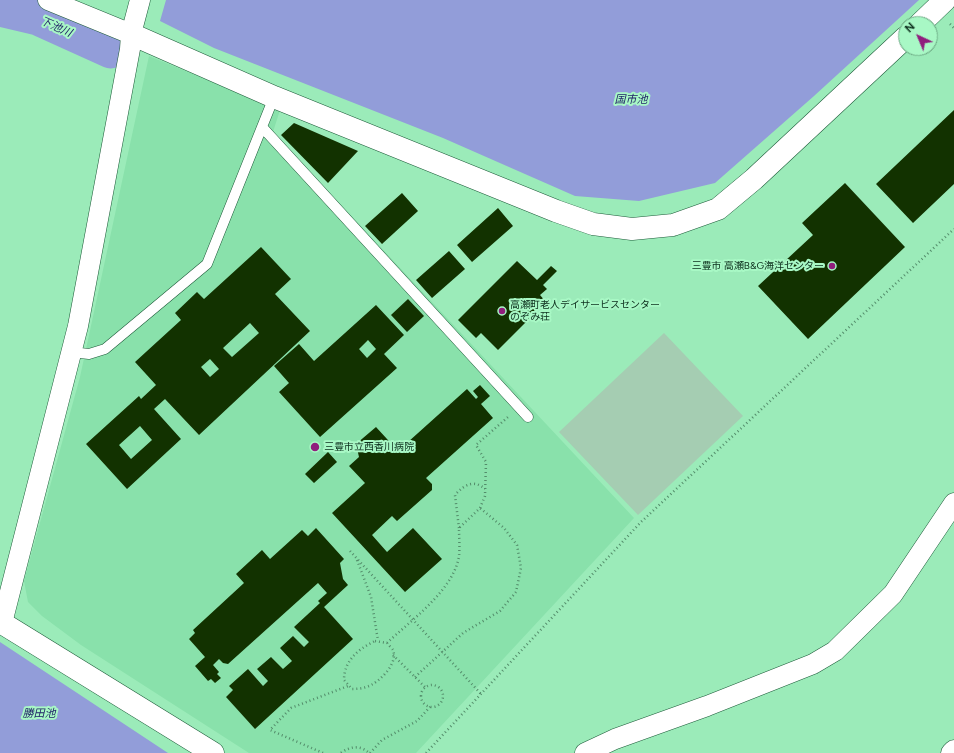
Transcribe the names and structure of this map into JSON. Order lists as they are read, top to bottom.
{
  "water": ["下池川", "国市池", "勝田池"],
  "places": ["三豊市 高瀬B&G海洋センター", "高瀬町老人デイサービスセンター のぞみ荘", "三豊市立西香川病院"],
  "north": "top left"
}
